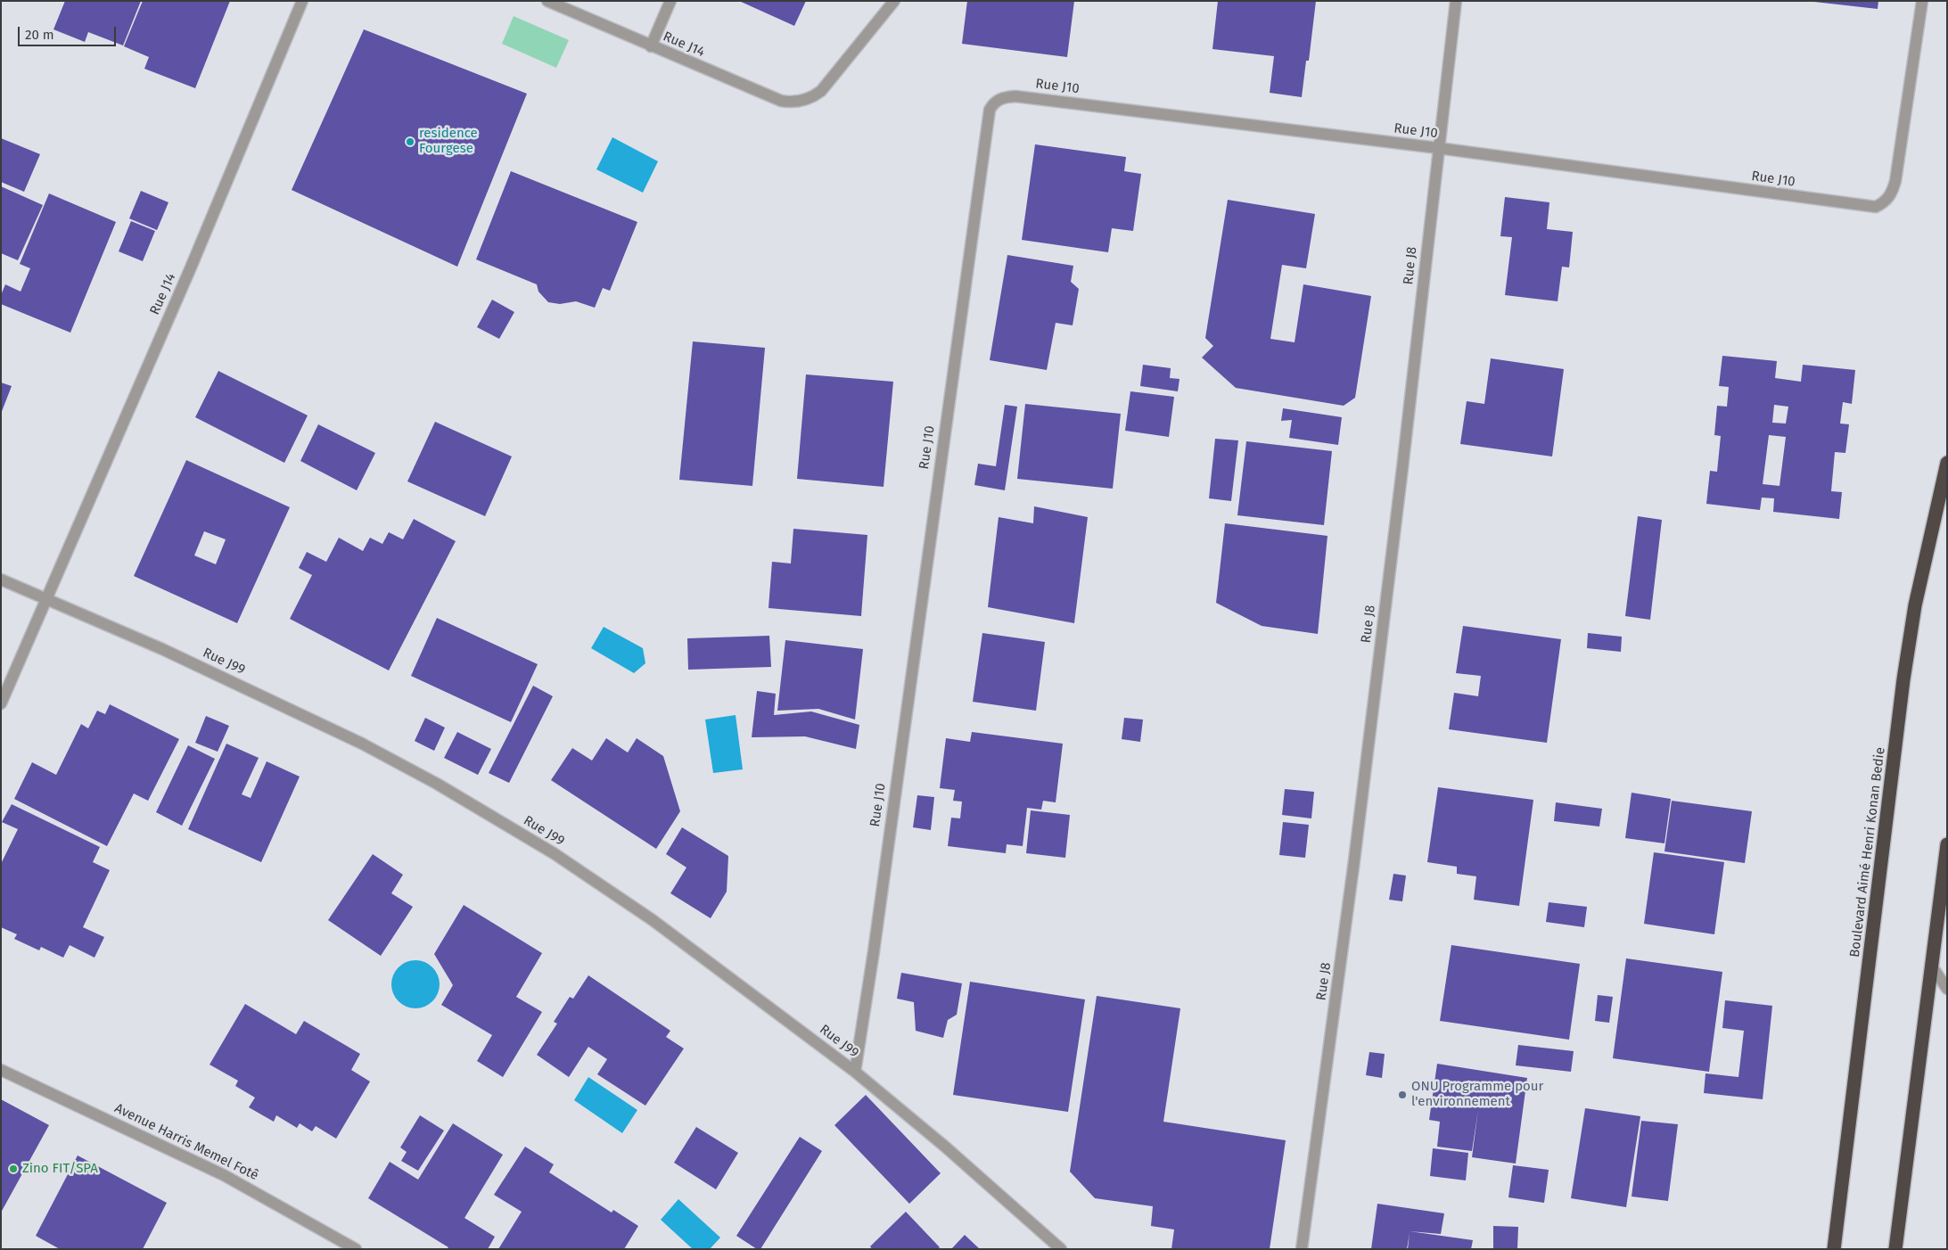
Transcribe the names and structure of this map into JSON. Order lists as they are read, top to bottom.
{
  "streets": {
    "highway": ["Boulevard Aimé Henri Konan Bedie"],
    "street": [
      "Rue J14",
      "Rue J10",
      "Rue J8",
      "Rue J99",
      "Avenue Harris Memel Fotê"
    ]
  },
  "crossings": [
    ["Rue J14", "Rue J99"],
    ["Rue J10", "Rue J8"],
    ["Rue J10", "Rue J99"]
  ],
  "places": ["residence Fourgese", "ONU Programme pour l'environnement", "Zino FIT/SPA"],
  "scale_bar": "20 m"
}
